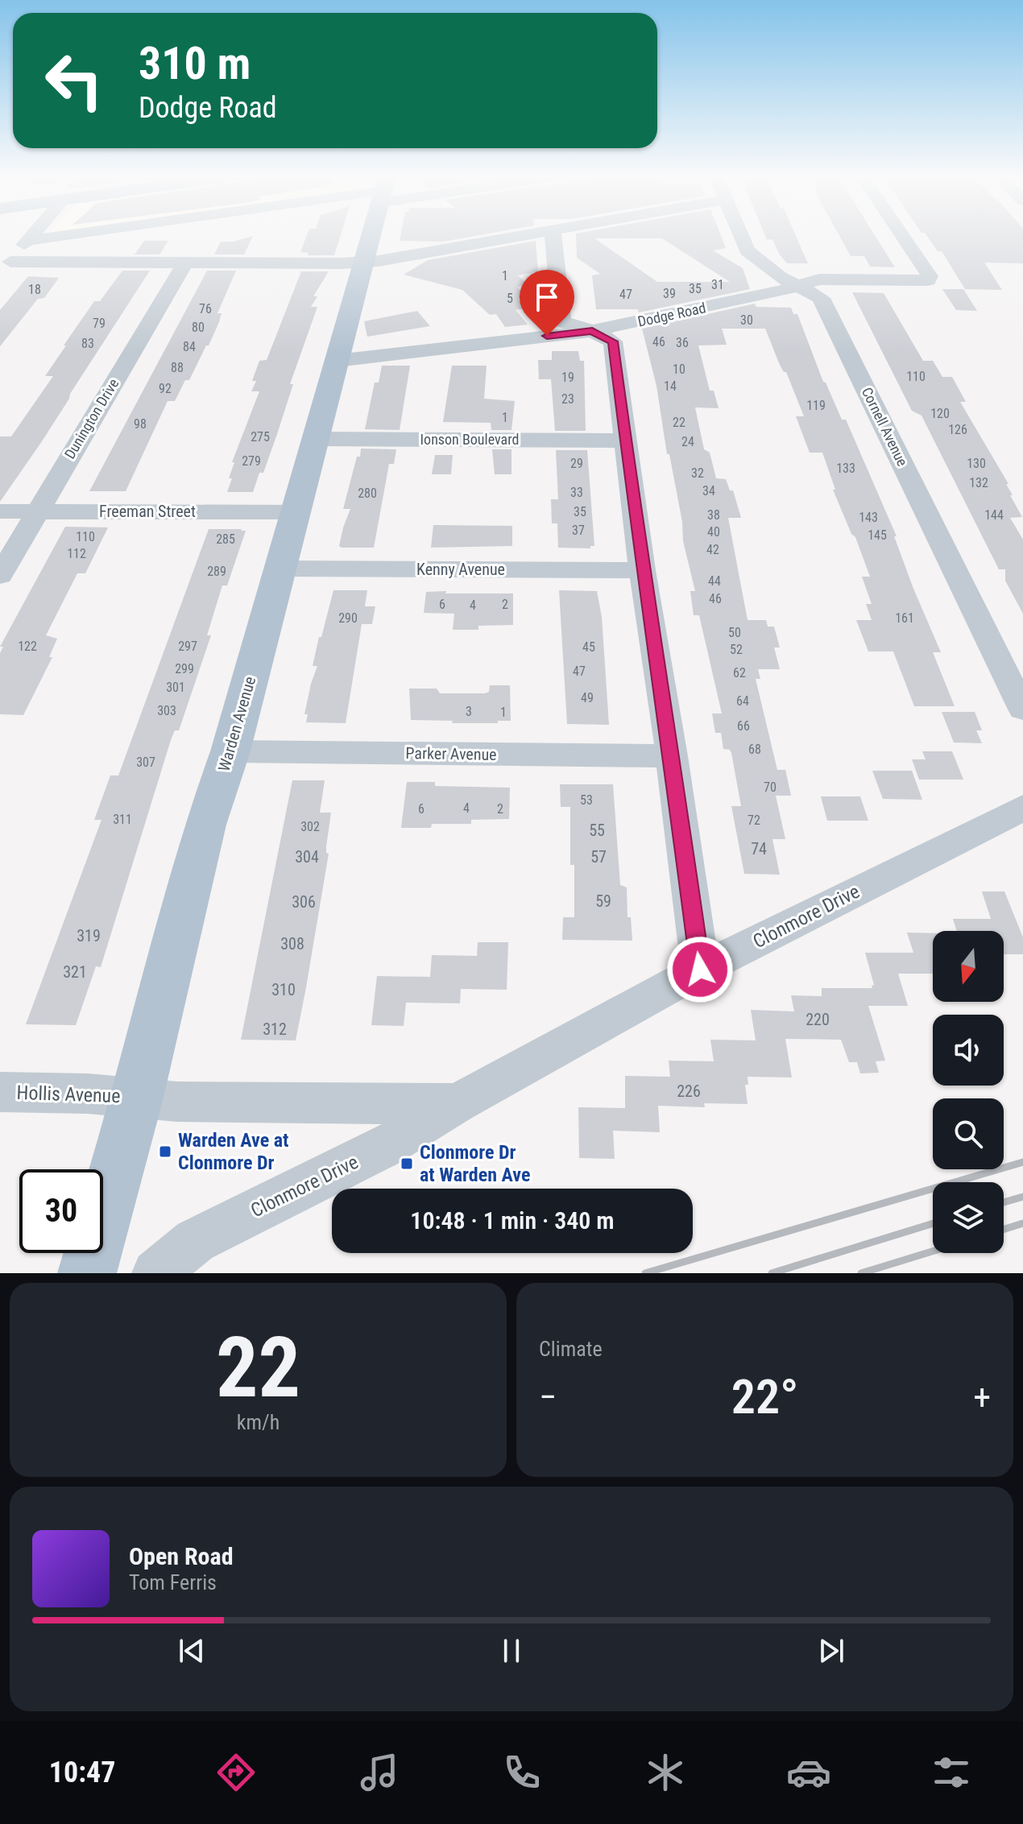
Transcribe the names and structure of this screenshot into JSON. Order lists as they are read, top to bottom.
{
  "streets": {
    "main road": ["Warden Avenue"],
    "street": [
      "Dodge Road",
      "Dunington Drive",
      "Cornell Avenue",
      "Ionson Boulevard",
      "Freeman Street",
      "Kenny Avenue",
      "Parker Avenue",
      "Clonmore Drive",
      "Hollis Avenue"
    ]
  },
  "crossings": [
    ["Dodge Road", "Cornell Avenue"],
    ["Dodge Road", "Warden Avenue"],
    ["Dunington Drive", "Freeman Street"],
    ["Ionson Boulevard", "Warden Avenue"],
    ["Freeman Street", "Warden Avenue"],
    ["Kenny Avenue", "Warden Avenue"],
    ["Warden Avenue", "Parker Avenue"],
    ["Warden Avenue", "Clonmore Drive"],
    ["Warden Avenue", "Hollis Avenue"],
    ["Clonmore Drive", "Hollis Avenue"]
  ],
  "places": {
    "transit": ["Warden Ave at Clonmore Dr", "Clonmore Dr at Warden Ave"]
  },
  "house_numbers": [
    "1",
    "31",
    "35",
    "18",
    "39",
    "47",
    "5",
    "76",
    "30",
    "79",
    "80",
    "46",
    "36",
    "83",
    "84",
    "88",
    "10",
    "110",
    "19",
    "14",
    "92",
    "23",
    "119",
    "120",
    "1",
    "22",
    "98",
    "126",
    "275",
    "24",
    "279",
    "29",
    "130",
    "133",
    "32",
    "132",
    "34",
    "33",
    "280",
    "35",
    "38",
    "144",
    "143",
    "37",
    "40",
    "145",
    "110",
    "285",
    "42",
    "112",
    "289",
    "44",
    "46",
    "6",
    "2",
    "4",
    "290",
    "161",
    "50",
    "122",
    "297",
    "45",
    "52",
    "299",
    "47",
    "62",
    "301",
    "49",
    "64",
    "303",
    "3",
    "1",
    "66",
    "68",
    "307",
    "70",
    "53",
    "4",
    "6",
    "2",
    "311",
    "72",
    "302",
    "55",
    "74",
    "304",
    "57",
    "59",
    "306",
    "319",
    "308",
    "321",
    "310",
    "220",
    "312",
    "226"
  ],
  "north": "bottom",
  "page": {
    "turn": ["310 m", "Dodge Road"],
    "limit": "30",
    "trip": "10:48 · 1 min · 340 m",
    "tile": [
      ["22", "km/h"],
      "Climate"
    ],
    "heat": ["−", "22°", "+"],
    "song": ["Open Road", "Tom Ferris"],
    "tabs": "10:47"
  }
}
